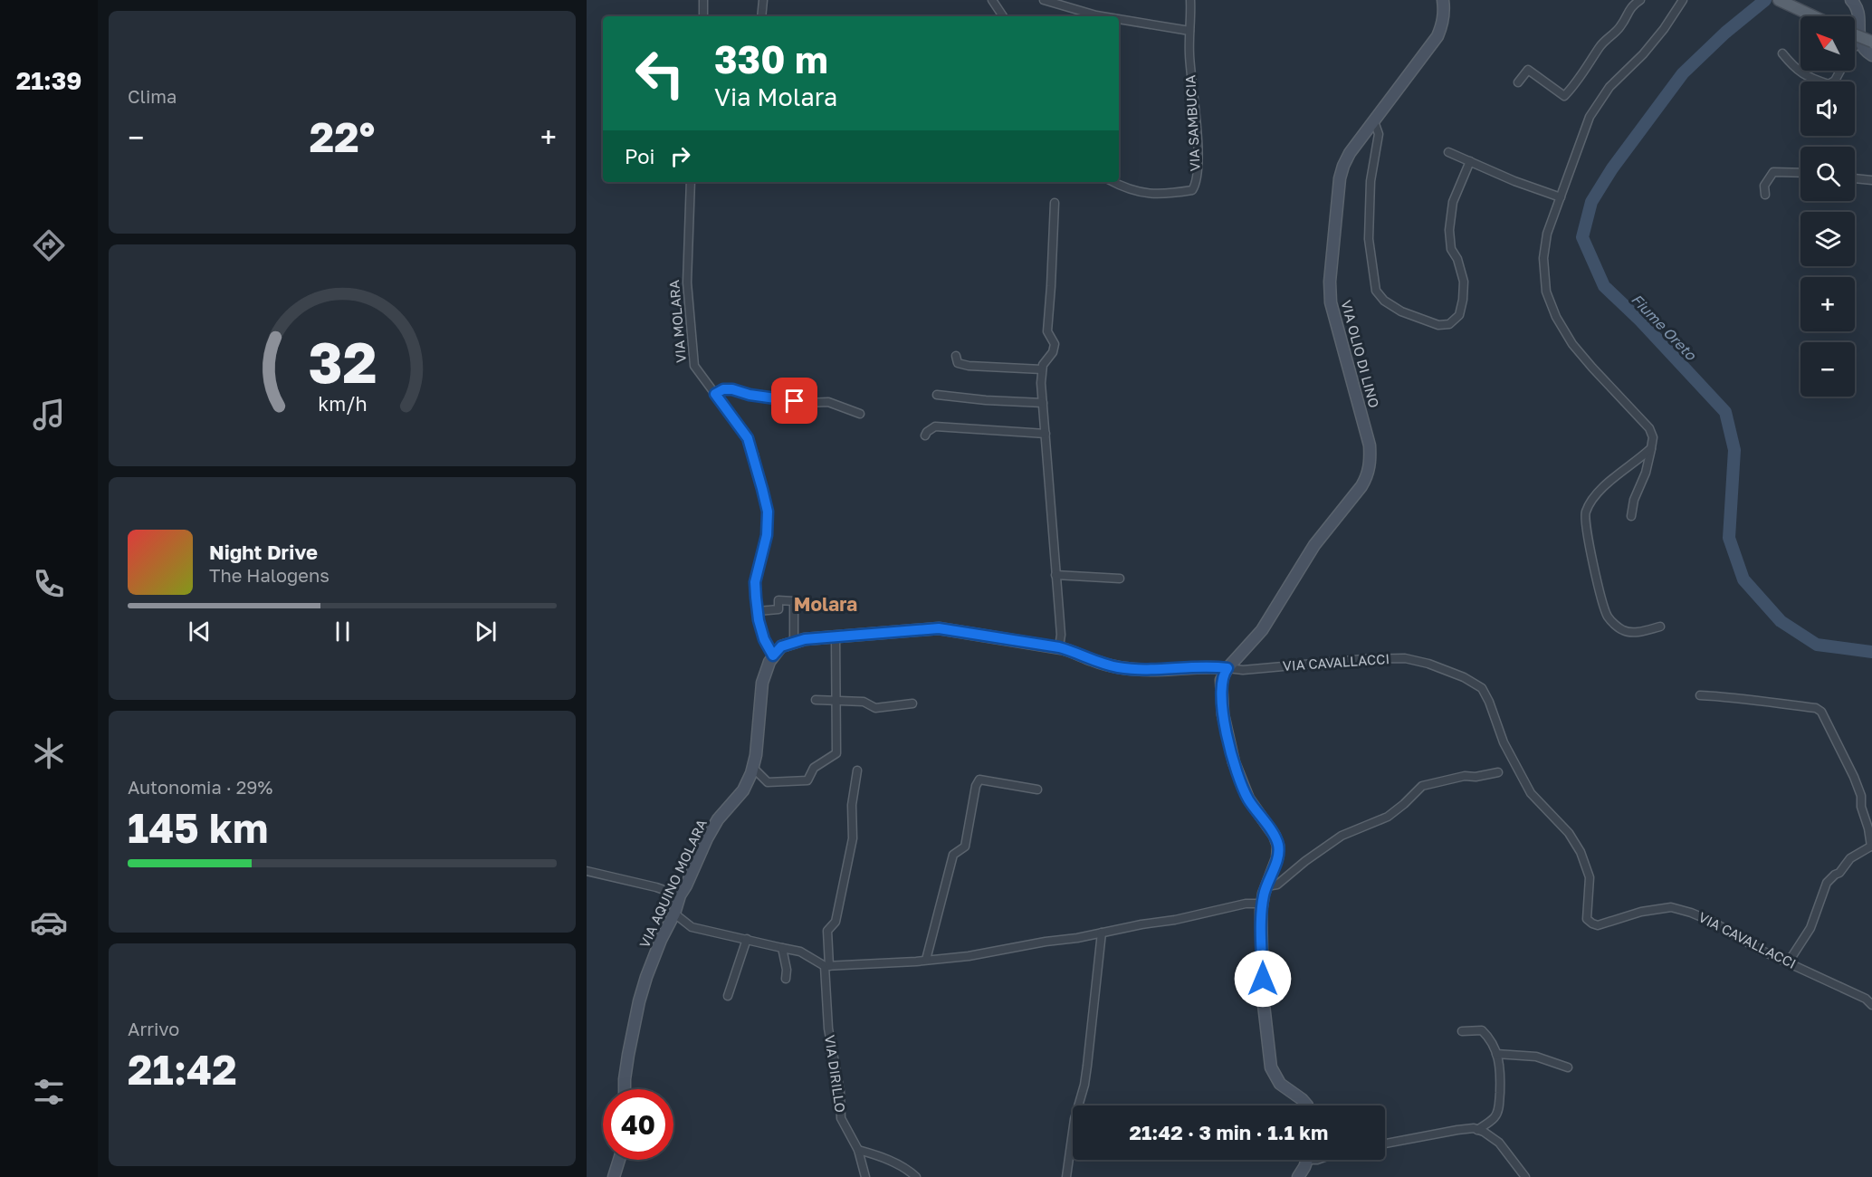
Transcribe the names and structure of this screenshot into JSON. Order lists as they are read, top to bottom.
{
  "streets": {
    "street": [
      "VIA SAMBUCIA",
      "VIA MOLARA",
      "VIA OLIO DI LINO",
      "VIA CAVALLACCI",
      "VIA AQUINO MOLARA",
      "VIA DIRILLO"
    ]
  },
  "crossings": [
    ["VIA MOLARA", "VIA AQUINO MOLARA"],
    ["VIA OLIO DI LINO", "VIA CAVALLACCI"]
  ],
  "districts": ["Molara"],
  "water": ["Fiume Oreto"],
  "north": "top left",
  "page": {
    "tabs": "21:39",
    "tile": [
      "Clima",
      ["Autonomia · 29%", "145 km"],
      ["Arrivo", "21:42"]
    ],
    "map_buttons": ["+", "−"],
    "turn": ["330 m", "Via Molara"],
    "heat": ["−", "22°", "+"],
    "then": "Poi",
    "song": ["Night Drive", "The Halogens"],
    "limit": "40",
    "trip": "21:42 · 3 min · 1.1 km",
    "gauge": ["32", "km/h"]
  }
}
